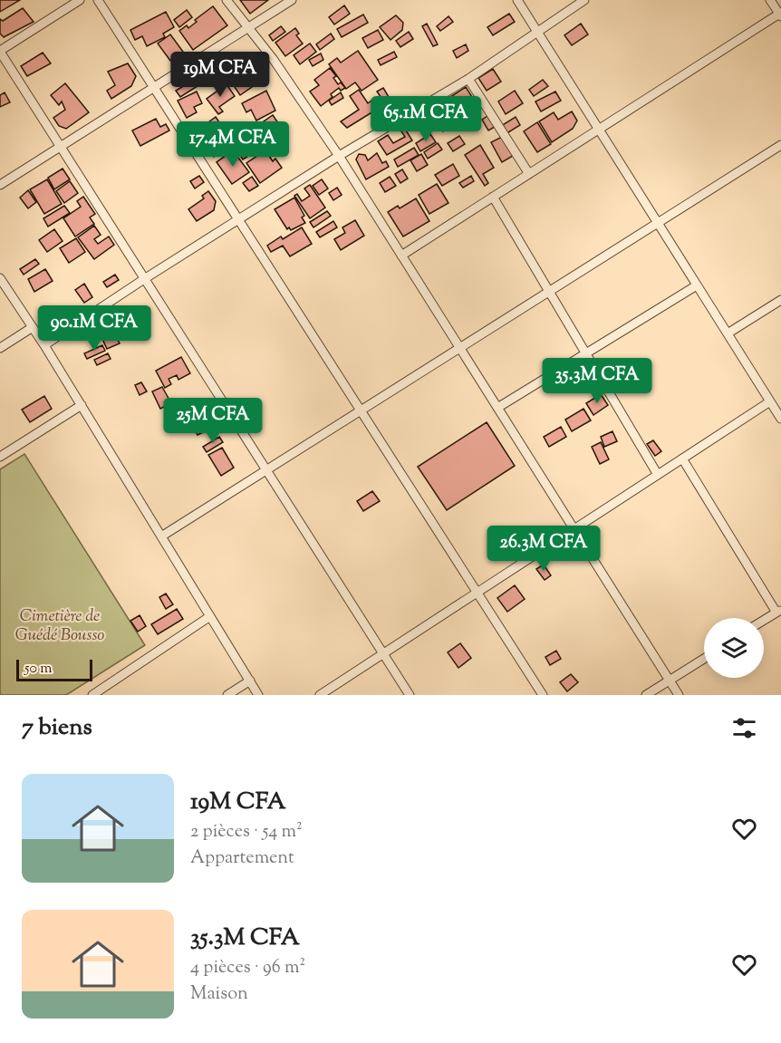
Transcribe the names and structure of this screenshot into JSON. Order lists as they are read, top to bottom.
{
  "parks": ["Cimetière de Guédé Bousso"],
  "scale_bar": "50 m",
  "page": {
    "price": [
      "19M CFA",
      "65.1M CFA",
      "17.4M CFA",
      "90.1M CFA",
      "35.3M CFA",
      "25M CFA",
      "26.3M CFA"
    ],
    "scale": "50 m",
    "heading": "7 biens",
    "list": [
      {
        "name": "19M CFA",
        "note": "2 pièces · 54 m² · Appartement"
      },
      {
        "name": "35.3M CFA",
        "note": "4 pièces · 96 m² · Maison"
      }
    ]
  }
}
